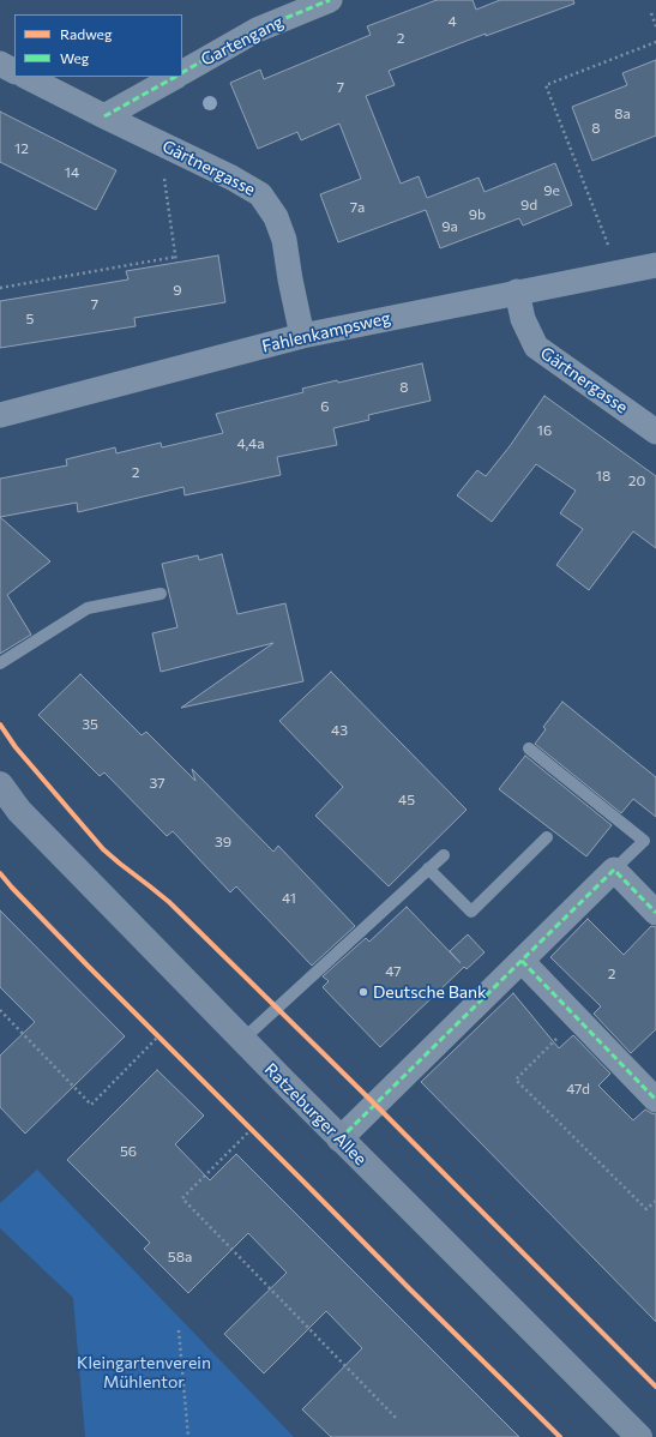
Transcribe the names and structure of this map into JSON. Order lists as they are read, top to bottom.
{
  "streets": {
    "main road": ["Ratzeburger Allee"],
    "street": ["Gartengang", "Gärtnergasse", "Fahlenkampsweg"]
  },
  "crossings": [
    ["Gärtnergasse", "Fahlenkampsweg"]
  ],
  "parks": ["Kleingartenverein Mühlentor"],
  "places": ["Deutsche Bank"],
  "house_numbers": [
    "4",
    "2",
    "7",
    "8a",
    "8",
    "12",
    "14",
    "9e",
    "9d",
    "7a",
    "9b",
    "9a",
    "9",
    "7",
    "5",
    "8",
    "6",
    "16",
    "4,4a",
    "2",
    "18",
    "20",
    "35",
    "43",
    "37",
    "45",
    "39",
    "41",
    "47",
    "2",
    "47d",
    "56",
    "58a"
  ],
  "legend": ["Radweg", "Weg"]
}
